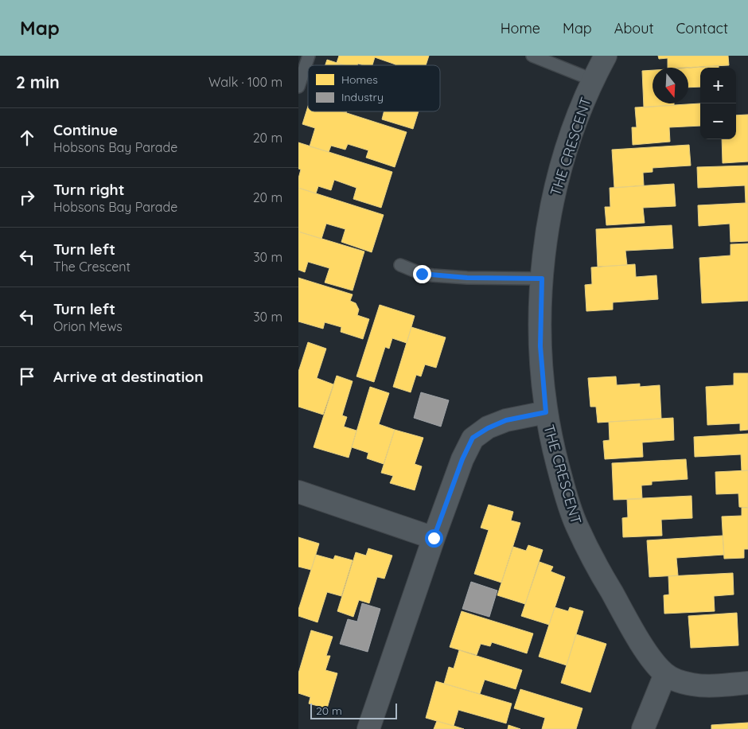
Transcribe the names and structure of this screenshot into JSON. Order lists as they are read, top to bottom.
{
  "streets": {
    "street": ["THE CRESCENT"]
  },
  "legend": ["Homes", "Industry"],
  "scale_bar": "20 m",
  "north": "bottom",
  "page": {
    "header": "Map",
    "nav": [
      "Home",
      "Map",
      "About",
      "Contact"
    ],
    "heading": ["2 min", "Walk · 100 m"],
    "map_buttons": ["+", "−"],
    "list": [
      ["Continue", "Hobsons Bay Parade", "20 m"],
      ["Turn right", "Hobsons Bay Parade", "20 m"],
      ["Turn left", "The Crescent", "30 m"],
      ["Turn left", "Orion Mews", "30 m"],
      "Arrive at destination"
    ],
    "scale": "20 m"
  }
}
